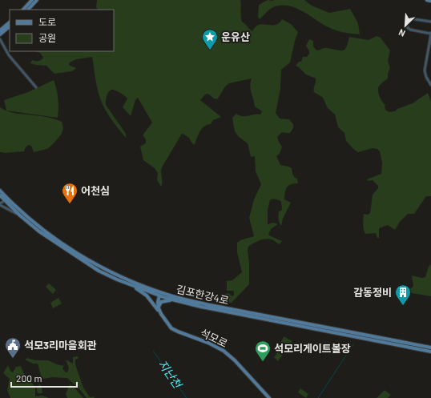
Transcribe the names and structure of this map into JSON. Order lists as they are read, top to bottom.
{
  "streets": {
    "street": ["김포한강4로", "석모로"]
  },
  "crossings": [
    ["김포한강4로", "석모로"]
  ],
  "water": ["지난천"],
  "places": {
    "place": ["운유산"],
    "restaurant": ["어천심"],
    "building": ["감동정비"],
    "public building": ["석모3리마을회관"],
    "sports": ["석모리게이트볼장"]
  },
  "legend": ["도로", "공원"],
  "scale_bar": "200 m",
  "north": "bottom left"
}
